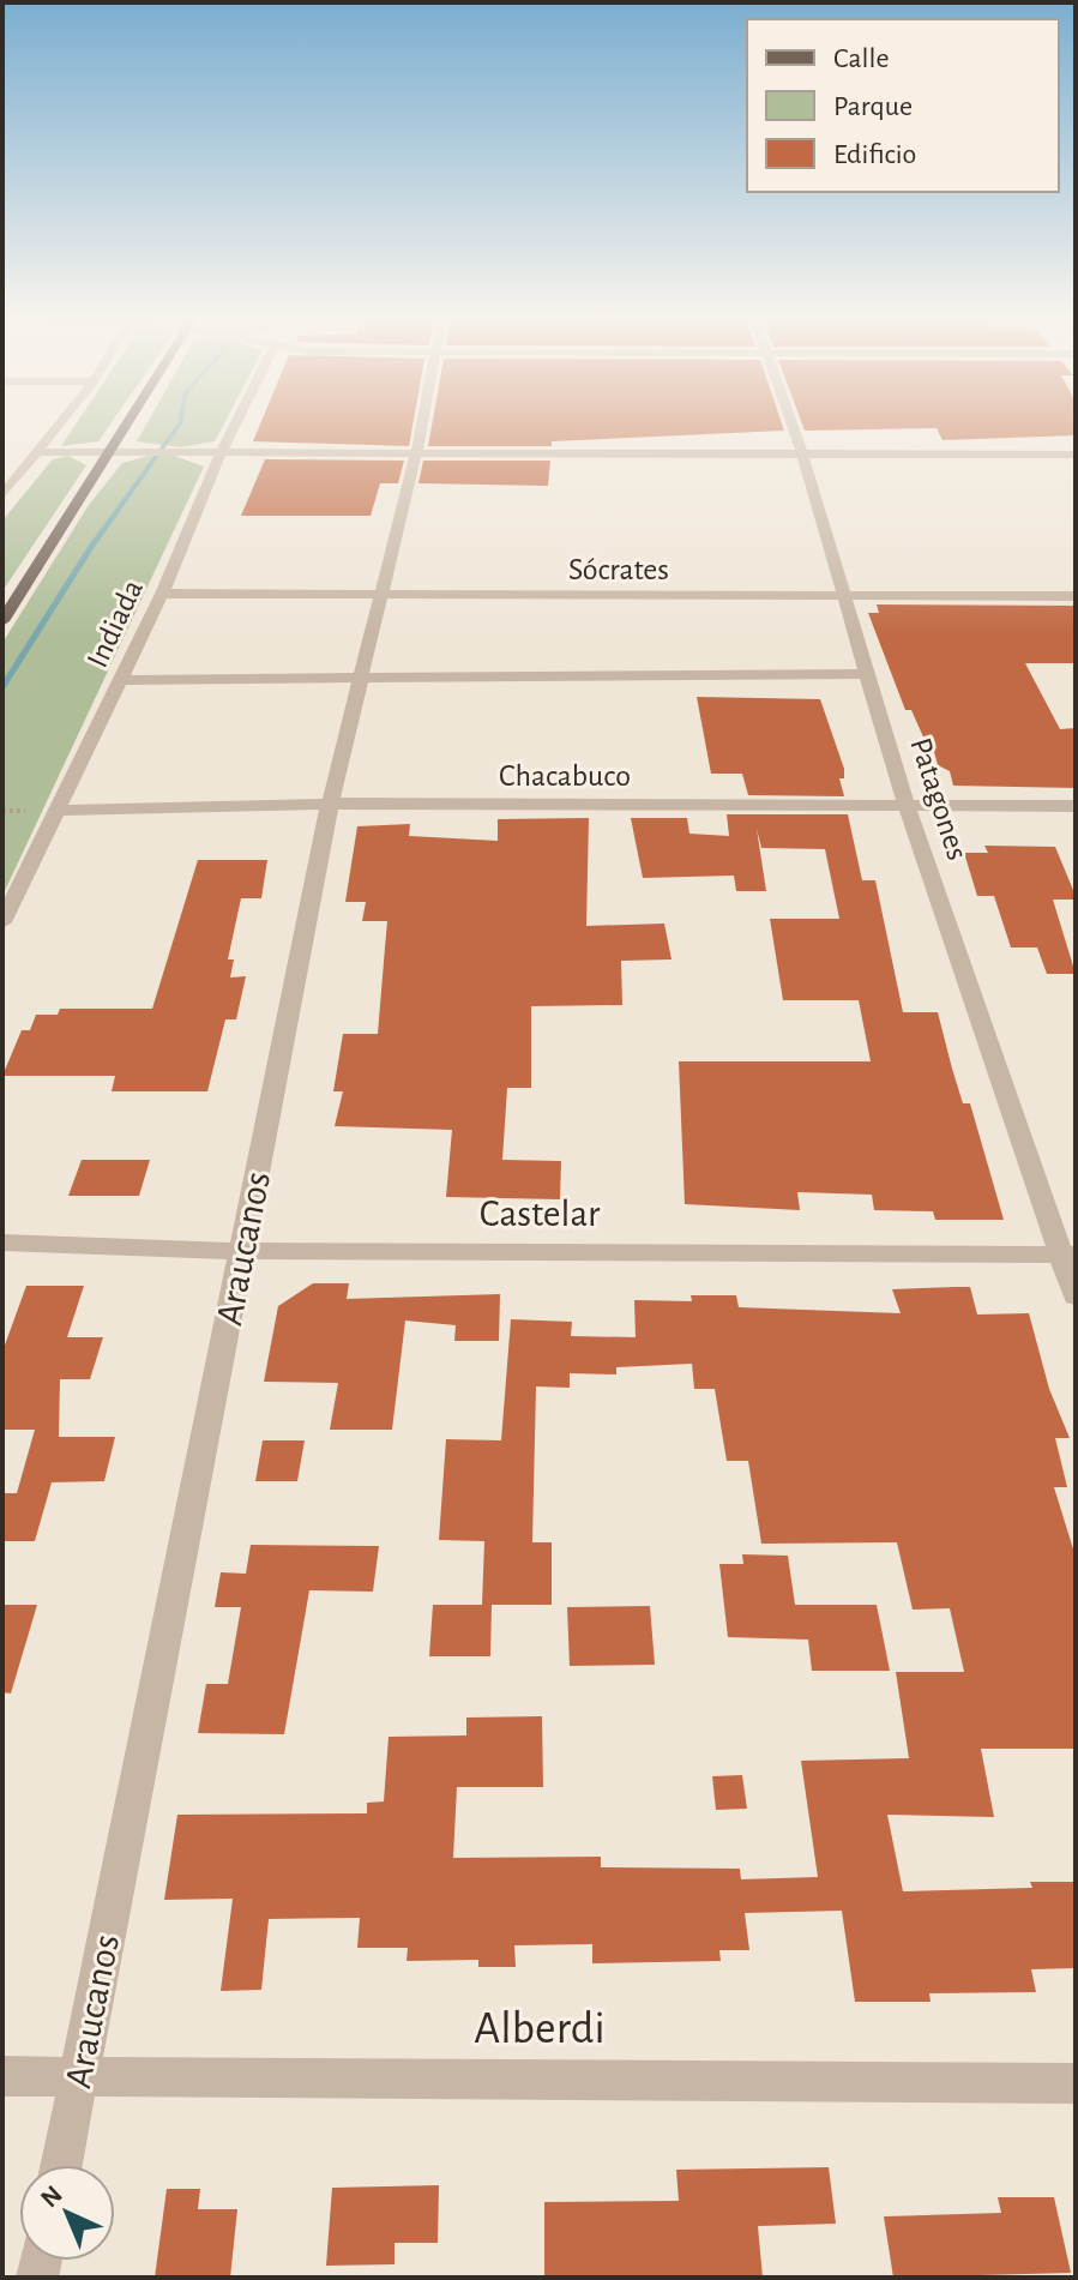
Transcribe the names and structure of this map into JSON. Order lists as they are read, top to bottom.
{
  "streets": {
    "street": [
      "Sócrates",
      "Indiada",
      "Chacabuco",
      "Patagones",
      "Castelar",
      "Araucanos",
      "Alberdi"
    ]
  },
  "crossings": [
    ["Sócrates", "Indiada"],
    ["Sócrates", "Patagones"],
    ["Sócrates", "Araucanos"],
    ["Indiada", "Chacabuco"],
    ["Chacabuco", "Patagones"],
    ["Chacabuco", "Araucanos"],
    ["Patagones", "Castelar"],
    ["Castelar", "Araucanos"],
    ["Araucanos", "Alberdi"]
  ],
  "legend": ["Calle", "Parque", "Edificio"],
  "north": "top left"
}
